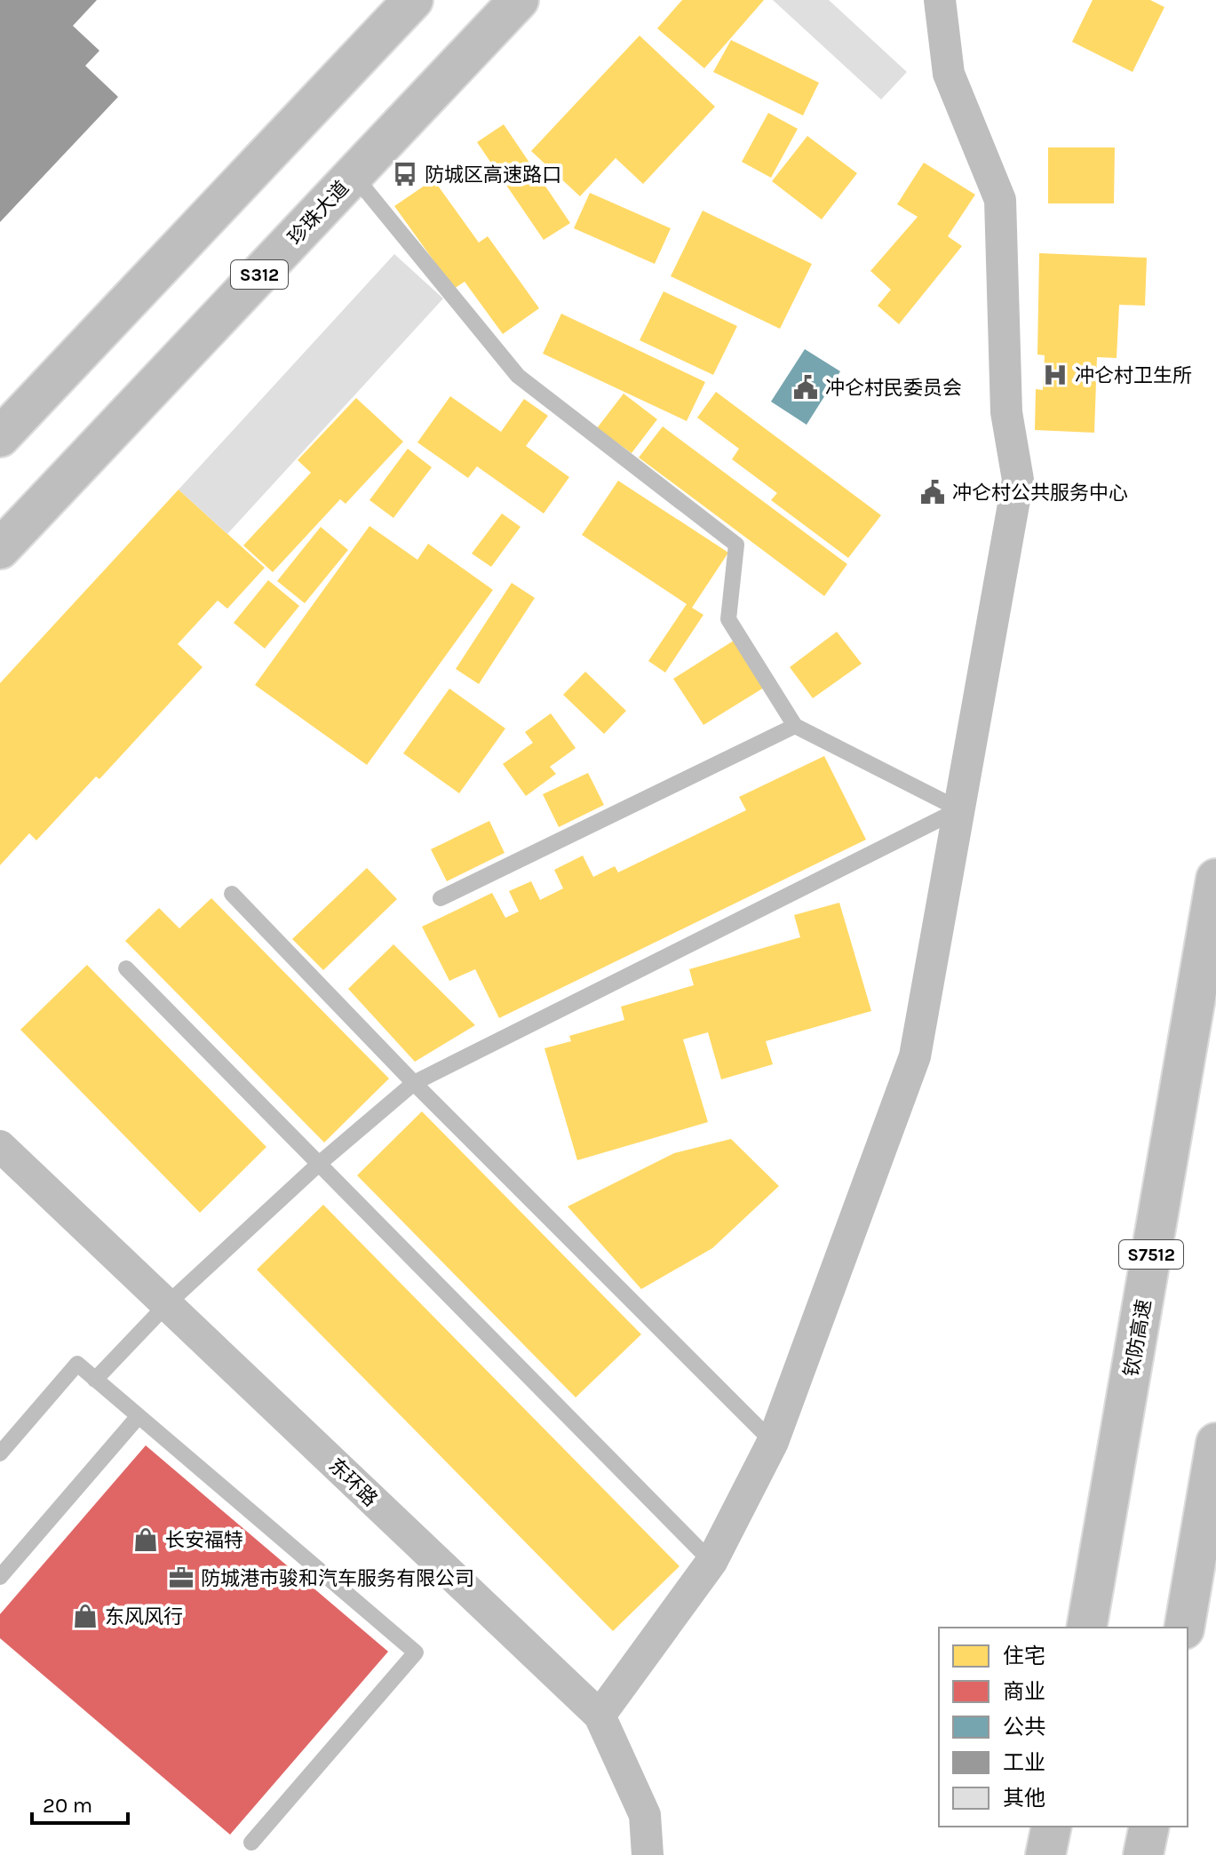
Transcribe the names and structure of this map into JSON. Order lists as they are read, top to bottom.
{
  "streets": {
    "main road": [
      "珍珠大道",
      "S312",
      "S7512",
      "钦防高速"
    ],
    "street": ["东环路"]
  },
  "places": {
    "bus stop": ["防城区高速路口"],
    "hospital": ["冲仑村卫生所"],
    "public building": ["冲仑村民委员会", "冲仑村公共服务中心"],
    "shop": ["长安福特", "东风风行"],
    "office": ["防城港市骏和汽车服务有限公司"]
  },
  "legend": [
    "住宅",
    "商业",
    "公共",
    "工业",
    "其他"
  ],
  "scale_bar": "20 m"
}
